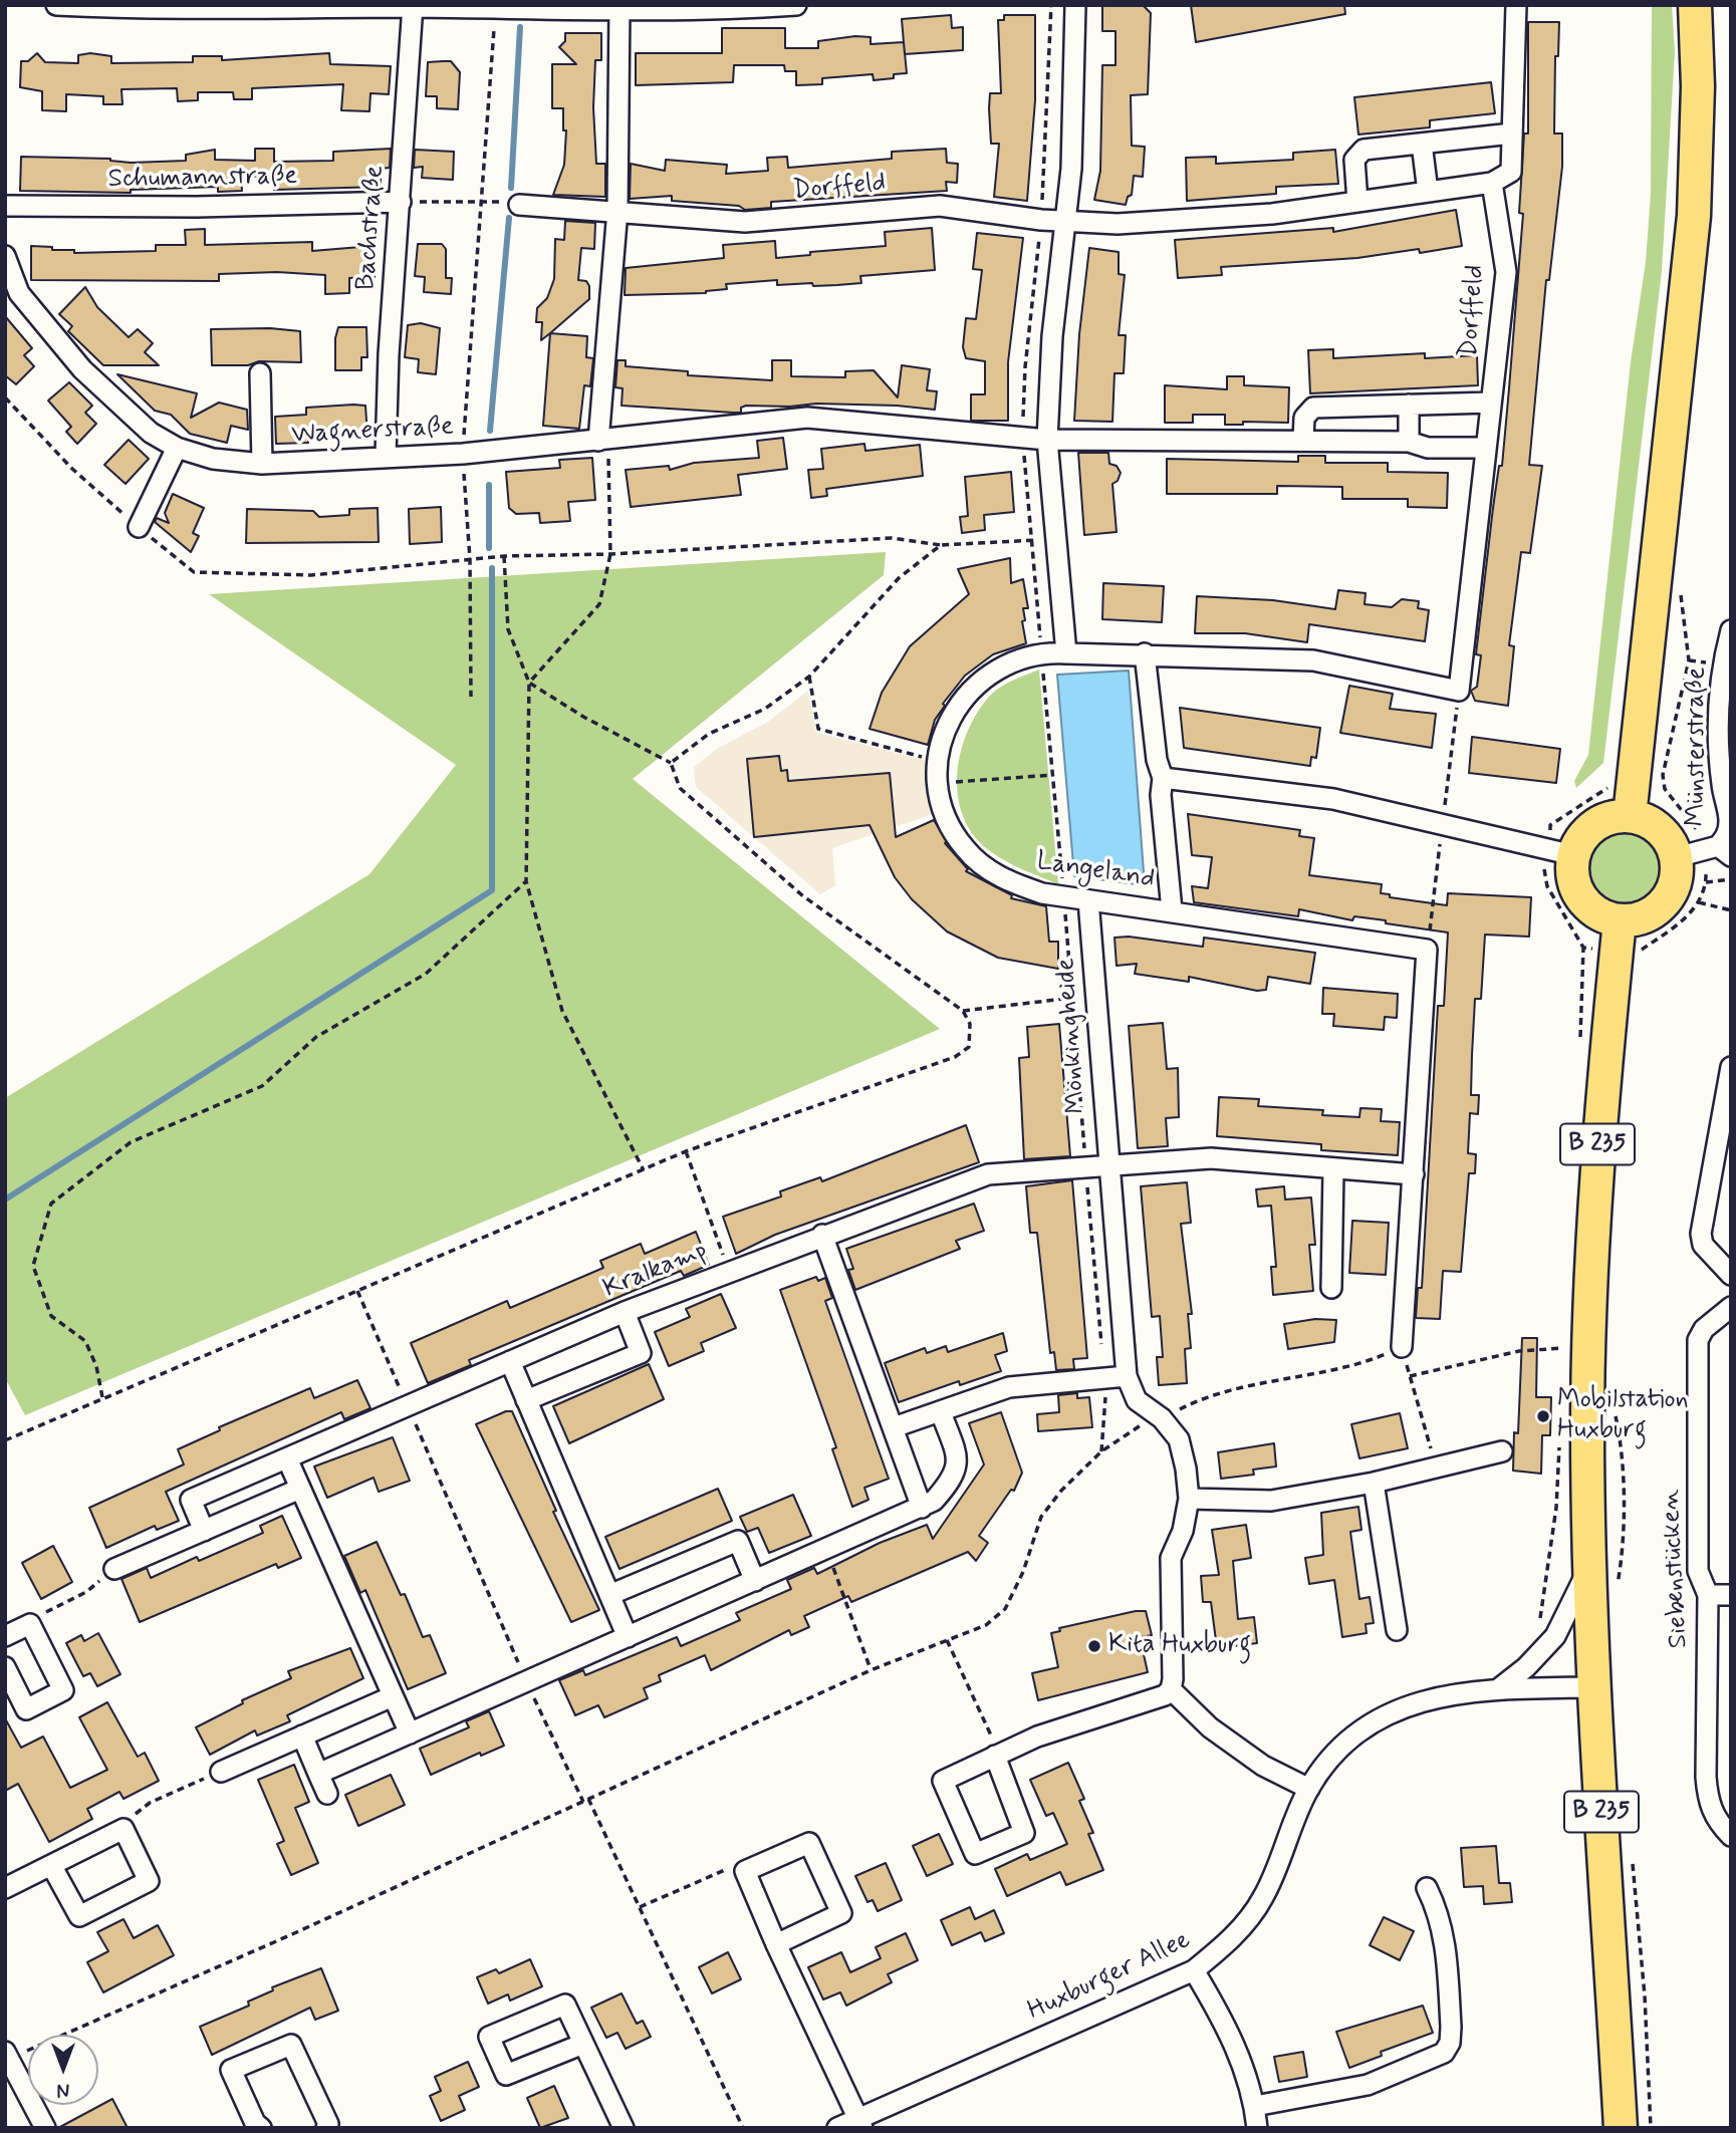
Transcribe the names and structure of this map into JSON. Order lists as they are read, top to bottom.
{
  "streets": {
    "main road": ["B 235"],
    "street": [
      "Schumannstraße",
      "Dorffeld",
      "Bachstraße",
      "Wagnerstraße",
      "Münsterstraße",
      "Langeland",
      "Mönkingheide",
      "Kralkamp",
      "Siebenstücken",
      "Huxburger Allee"
    ]
  },
  "crossings": [
    ["Schumannstraße", "Bachstraße"],
    ["Dorffeld", "Langeland"],
    ["Bachstraße", "Wagnerstraße"],
    ["Langeland", "Mönkingheide"],
    ["Mönkingheide", "Kralkamp"],
    ["B 235", "Huxburger Allee"]
  ],
  "places": ["Mobilstation Huxburg", "Kita Huxburg"],
  "north": "bottom"
}
